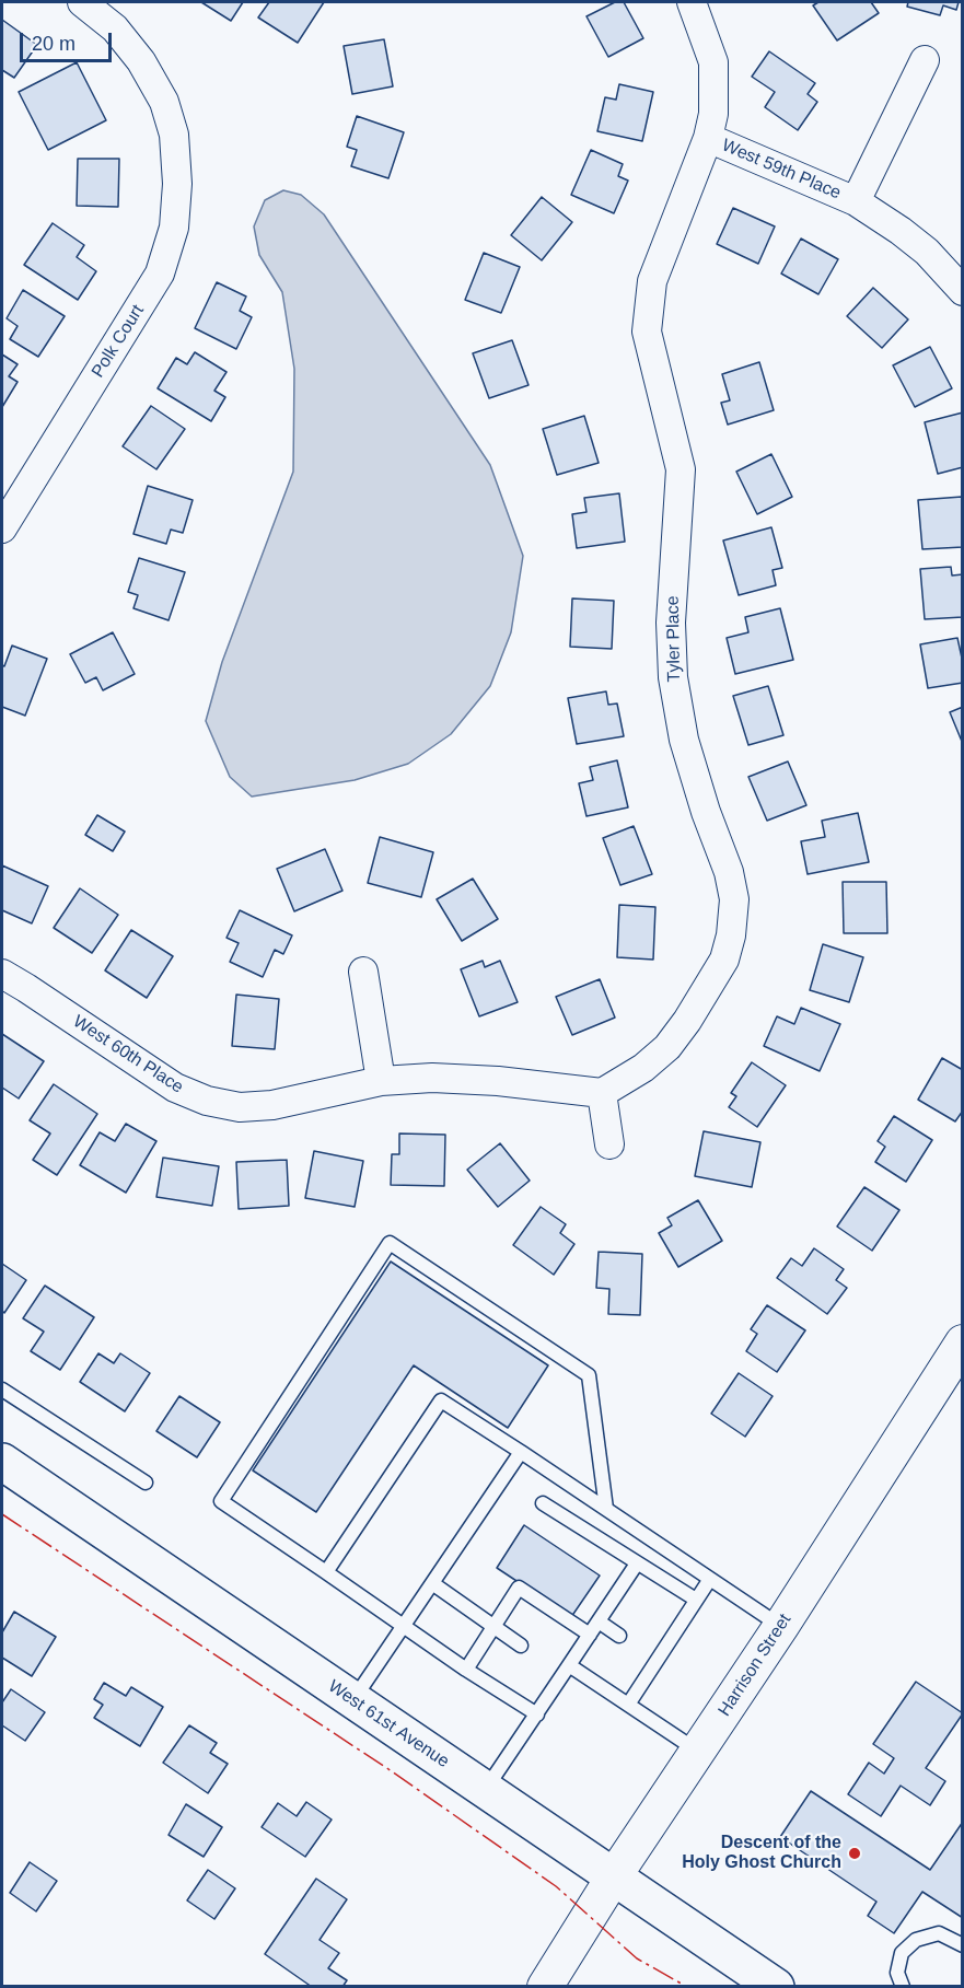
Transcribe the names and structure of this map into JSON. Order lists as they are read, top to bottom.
{
  "streets": {
    "main road": ["West 61st Avenue"],
    "street": [
      "West 59th Place",
      "Polk Court",
      "Tyler Place",
      "West 60th Place",
      "Harrison Street"
    ]
  },
  "crossings": [
    ["West 59th Place", "Tyler Place"],
    ["Tyler Place", "West 60th Place"],
    ["Harrison Street", "West 61st Avenue"]
  ],
  "places": ["Descent of the Holy Ghost Church"],
  "scale_bar": "20 m"
}
